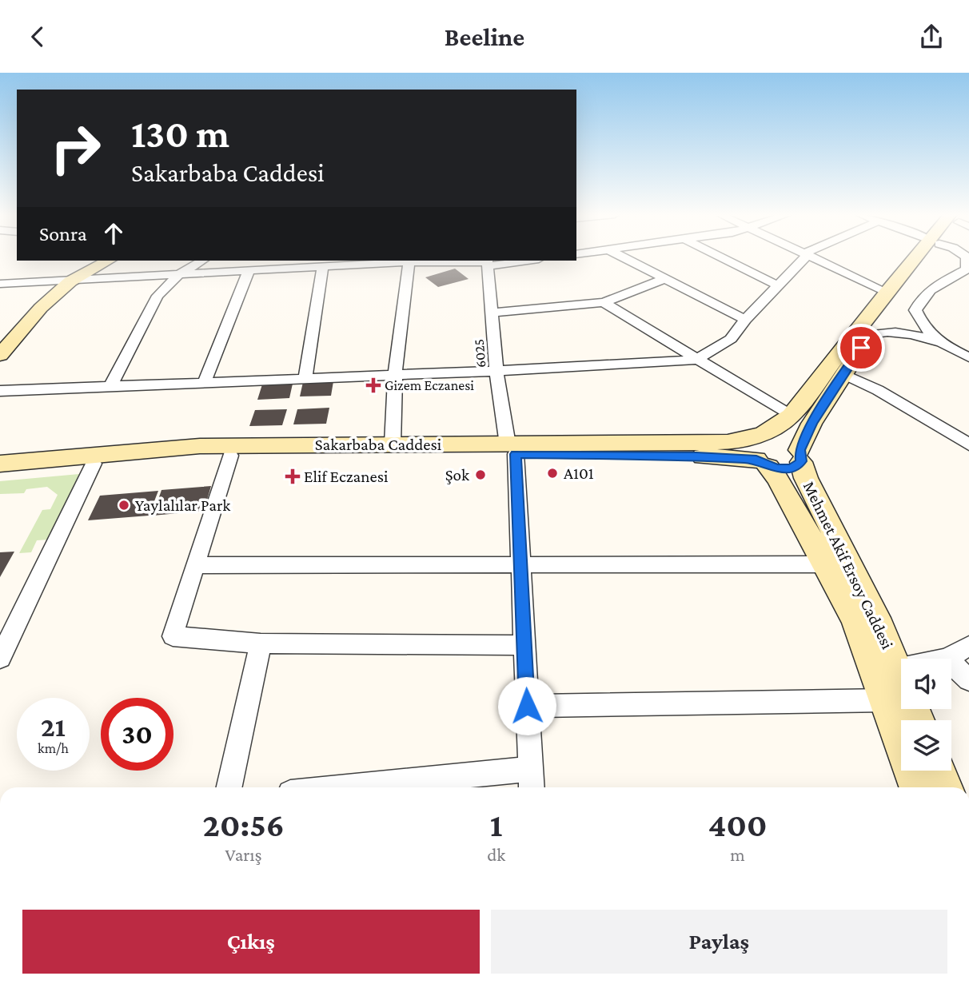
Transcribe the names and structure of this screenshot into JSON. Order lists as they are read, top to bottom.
{
  "streets": {
    "main road": ["Sakarbaba Caddesi", "Mehmet Akif Ersoy Caddesi"],
    "street": ["6025"]
  },
  "crossings": [
    ["6025", "Sakarbaba Caddesi"],
    ["Sakarbaba Caddesi", "Mehmet Akif Ersoy Caddesi"]
  ],
  "places": {
    "health": ["Gizem Eczanesi", "Elif Eczanesi"],
    "other": ["A101", "Şok", "Yaylalılar Park"]
  },
  "page": {
    "header": "Beeline",
    "turn": ["130 m", "Sakarbaba Caddesi"],
    "then": "Sonra",
    "speed": "21 km/h",
    "limit": "30",
    "eta": [
      "20:56",
      "Varış",
      "1",
      "dk",
      "400",
      "m"
    ],
    "buttons": ["Çıkış", "Paylaş"]
  }
}
